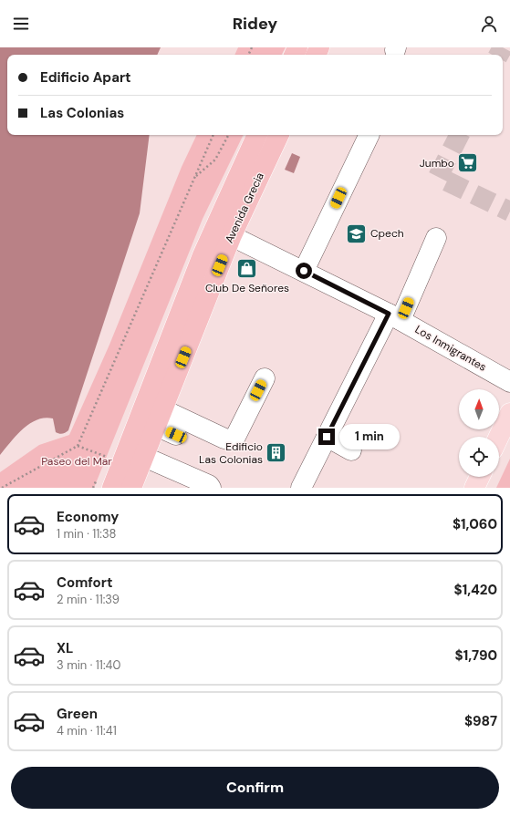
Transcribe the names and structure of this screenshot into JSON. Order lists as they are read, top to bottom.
{
  "streets": {
    "highway": ["Avenida Grecia"],
    "street": ["Los Inmigrantes"]
  },
  "crossings": [
    ["Avenida Grecia", "Los Inmigrantes"]
  ],
  "parks": ["Paseo del Mar"],
  "places": {
    "supermarket": ["Jumbo"],
    "school or university": ["Cpech"],
    "shop": ["Club De Señores"],
    "building": ["Edificio Las Colonias"]
  },
  "north": "top",
  "page": {
    "header": "Ridey",
    "banner": ["Edificio Apart", "Las Colonias"],
    "bubble": "1 min",
    "list": [
      {
        "name": "Economy",
        "note": "1 min · 11:38",
        "value": "$1,060"
      },
      {
        "name": "Comfort",
        "note": "2 min · 11:39",
        "value": "$1,420"
      },
      {
        "name": "XL",
        "note": "3 min · 11:40",
        "value": "$1,790"
      },
      {
        "name": "Green",
        "note": "4 min · 11:41",
        "value": "$987"
      }
    ],
    "buttons": "Confirm"
  }
}
